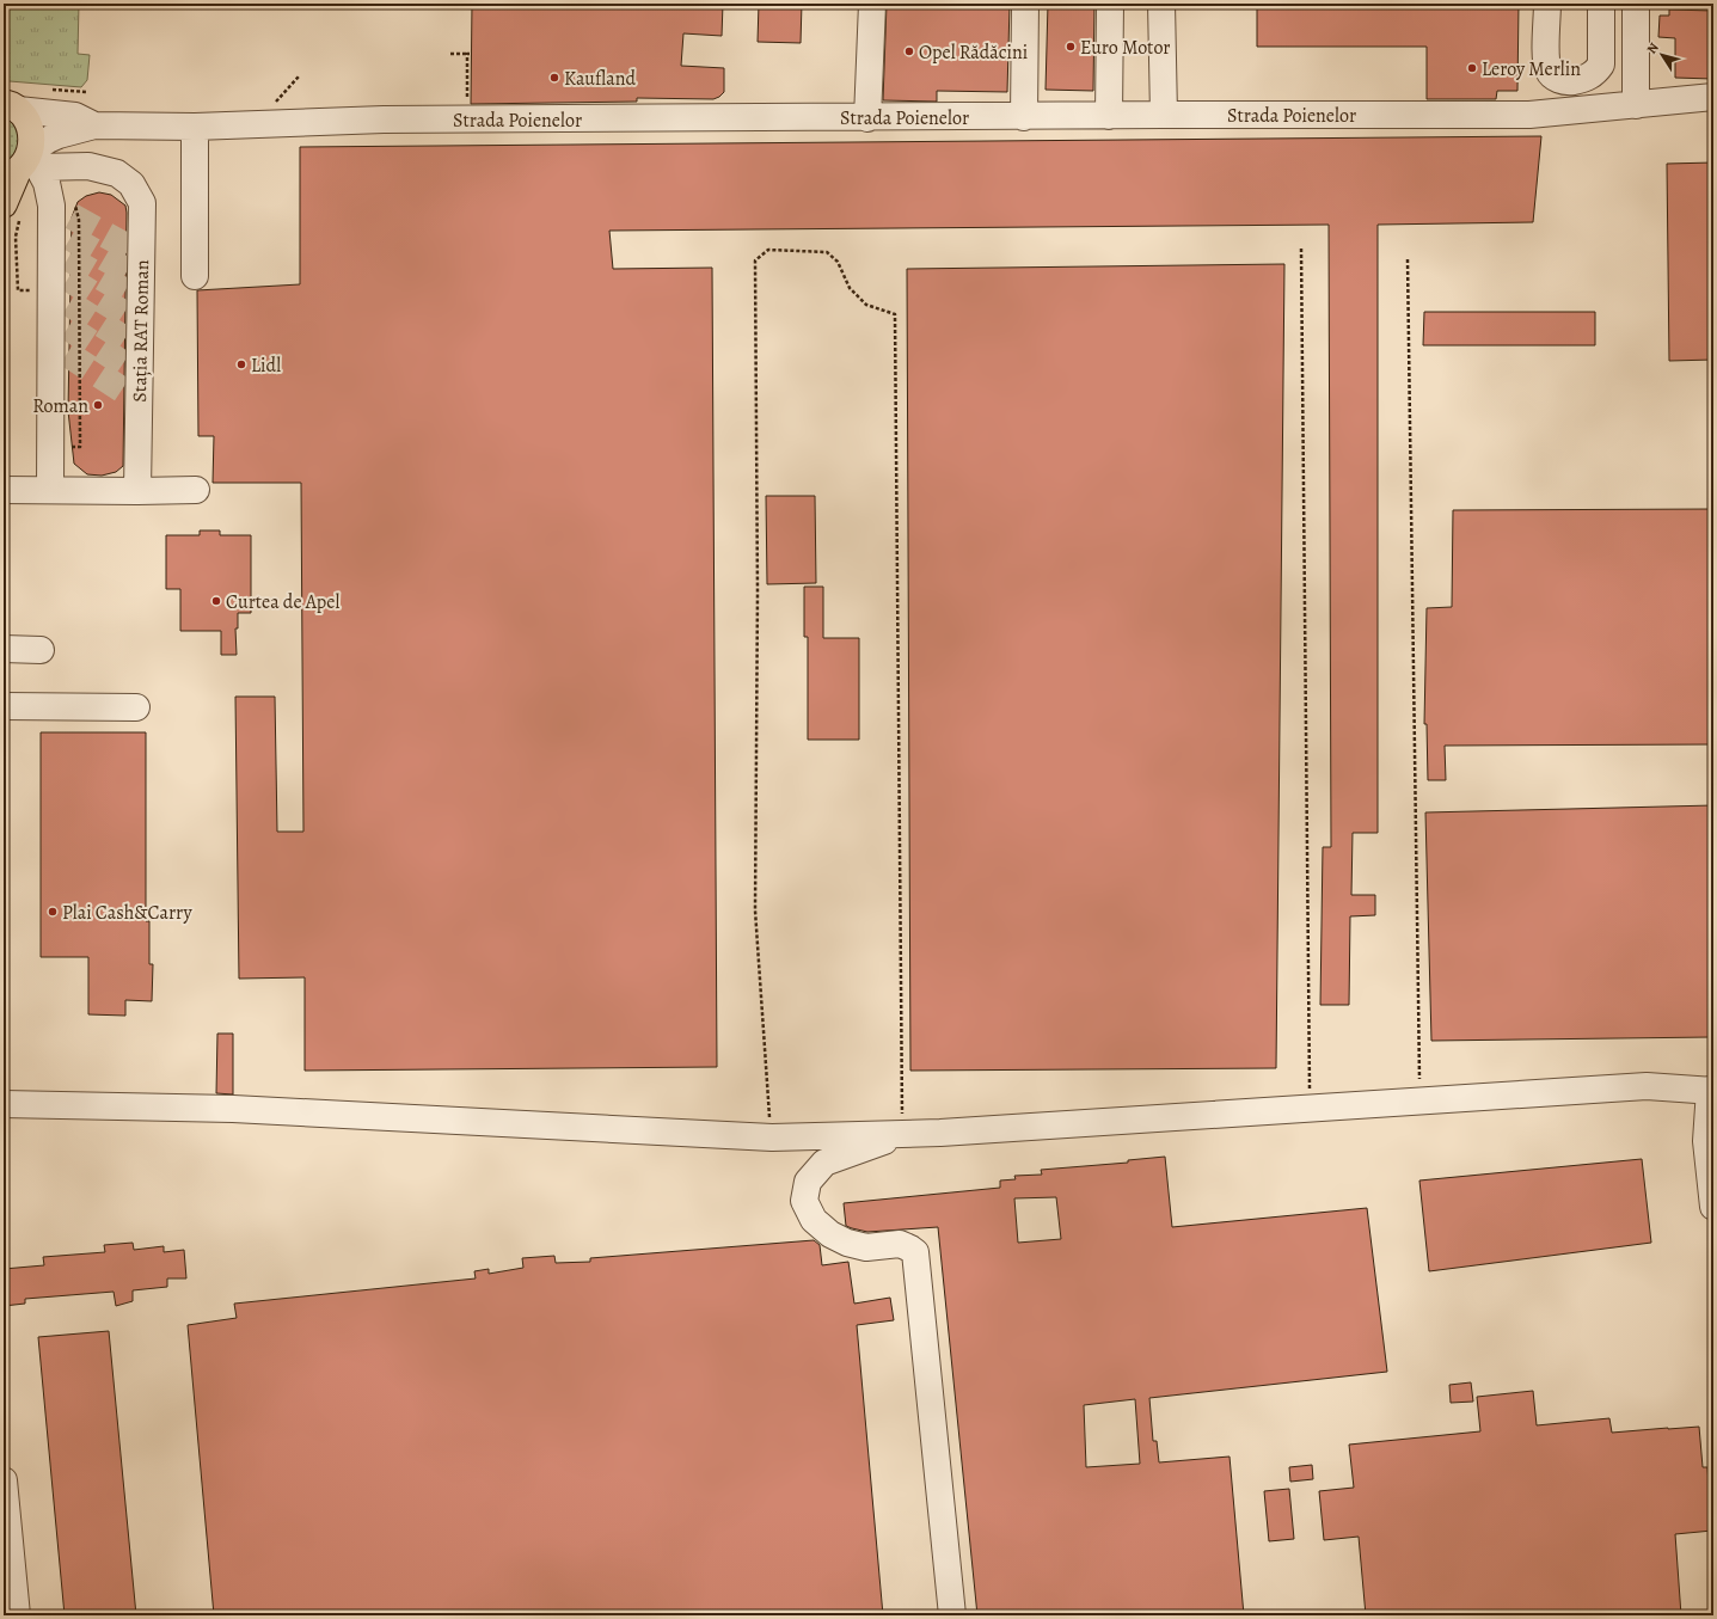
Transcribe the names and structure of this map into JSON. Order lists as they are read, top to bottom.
{
  "streets": {
    "street": ["Strada Poienelor", "Stația RAT Roman"]
  },
  "crossings": [
    ["Strada Poienelor", "Stația RAT Roman"]
  ],
  "places": [
    "Euro Motor",
    "Opel Rădăcini",
    "Leroy Merlin",
    "Kaufland",
    "Lidl",
    "Roman",
    "Curtea de Apel",
    "Plai Cash&Carry"
  ],
  "north": "top left"
}
